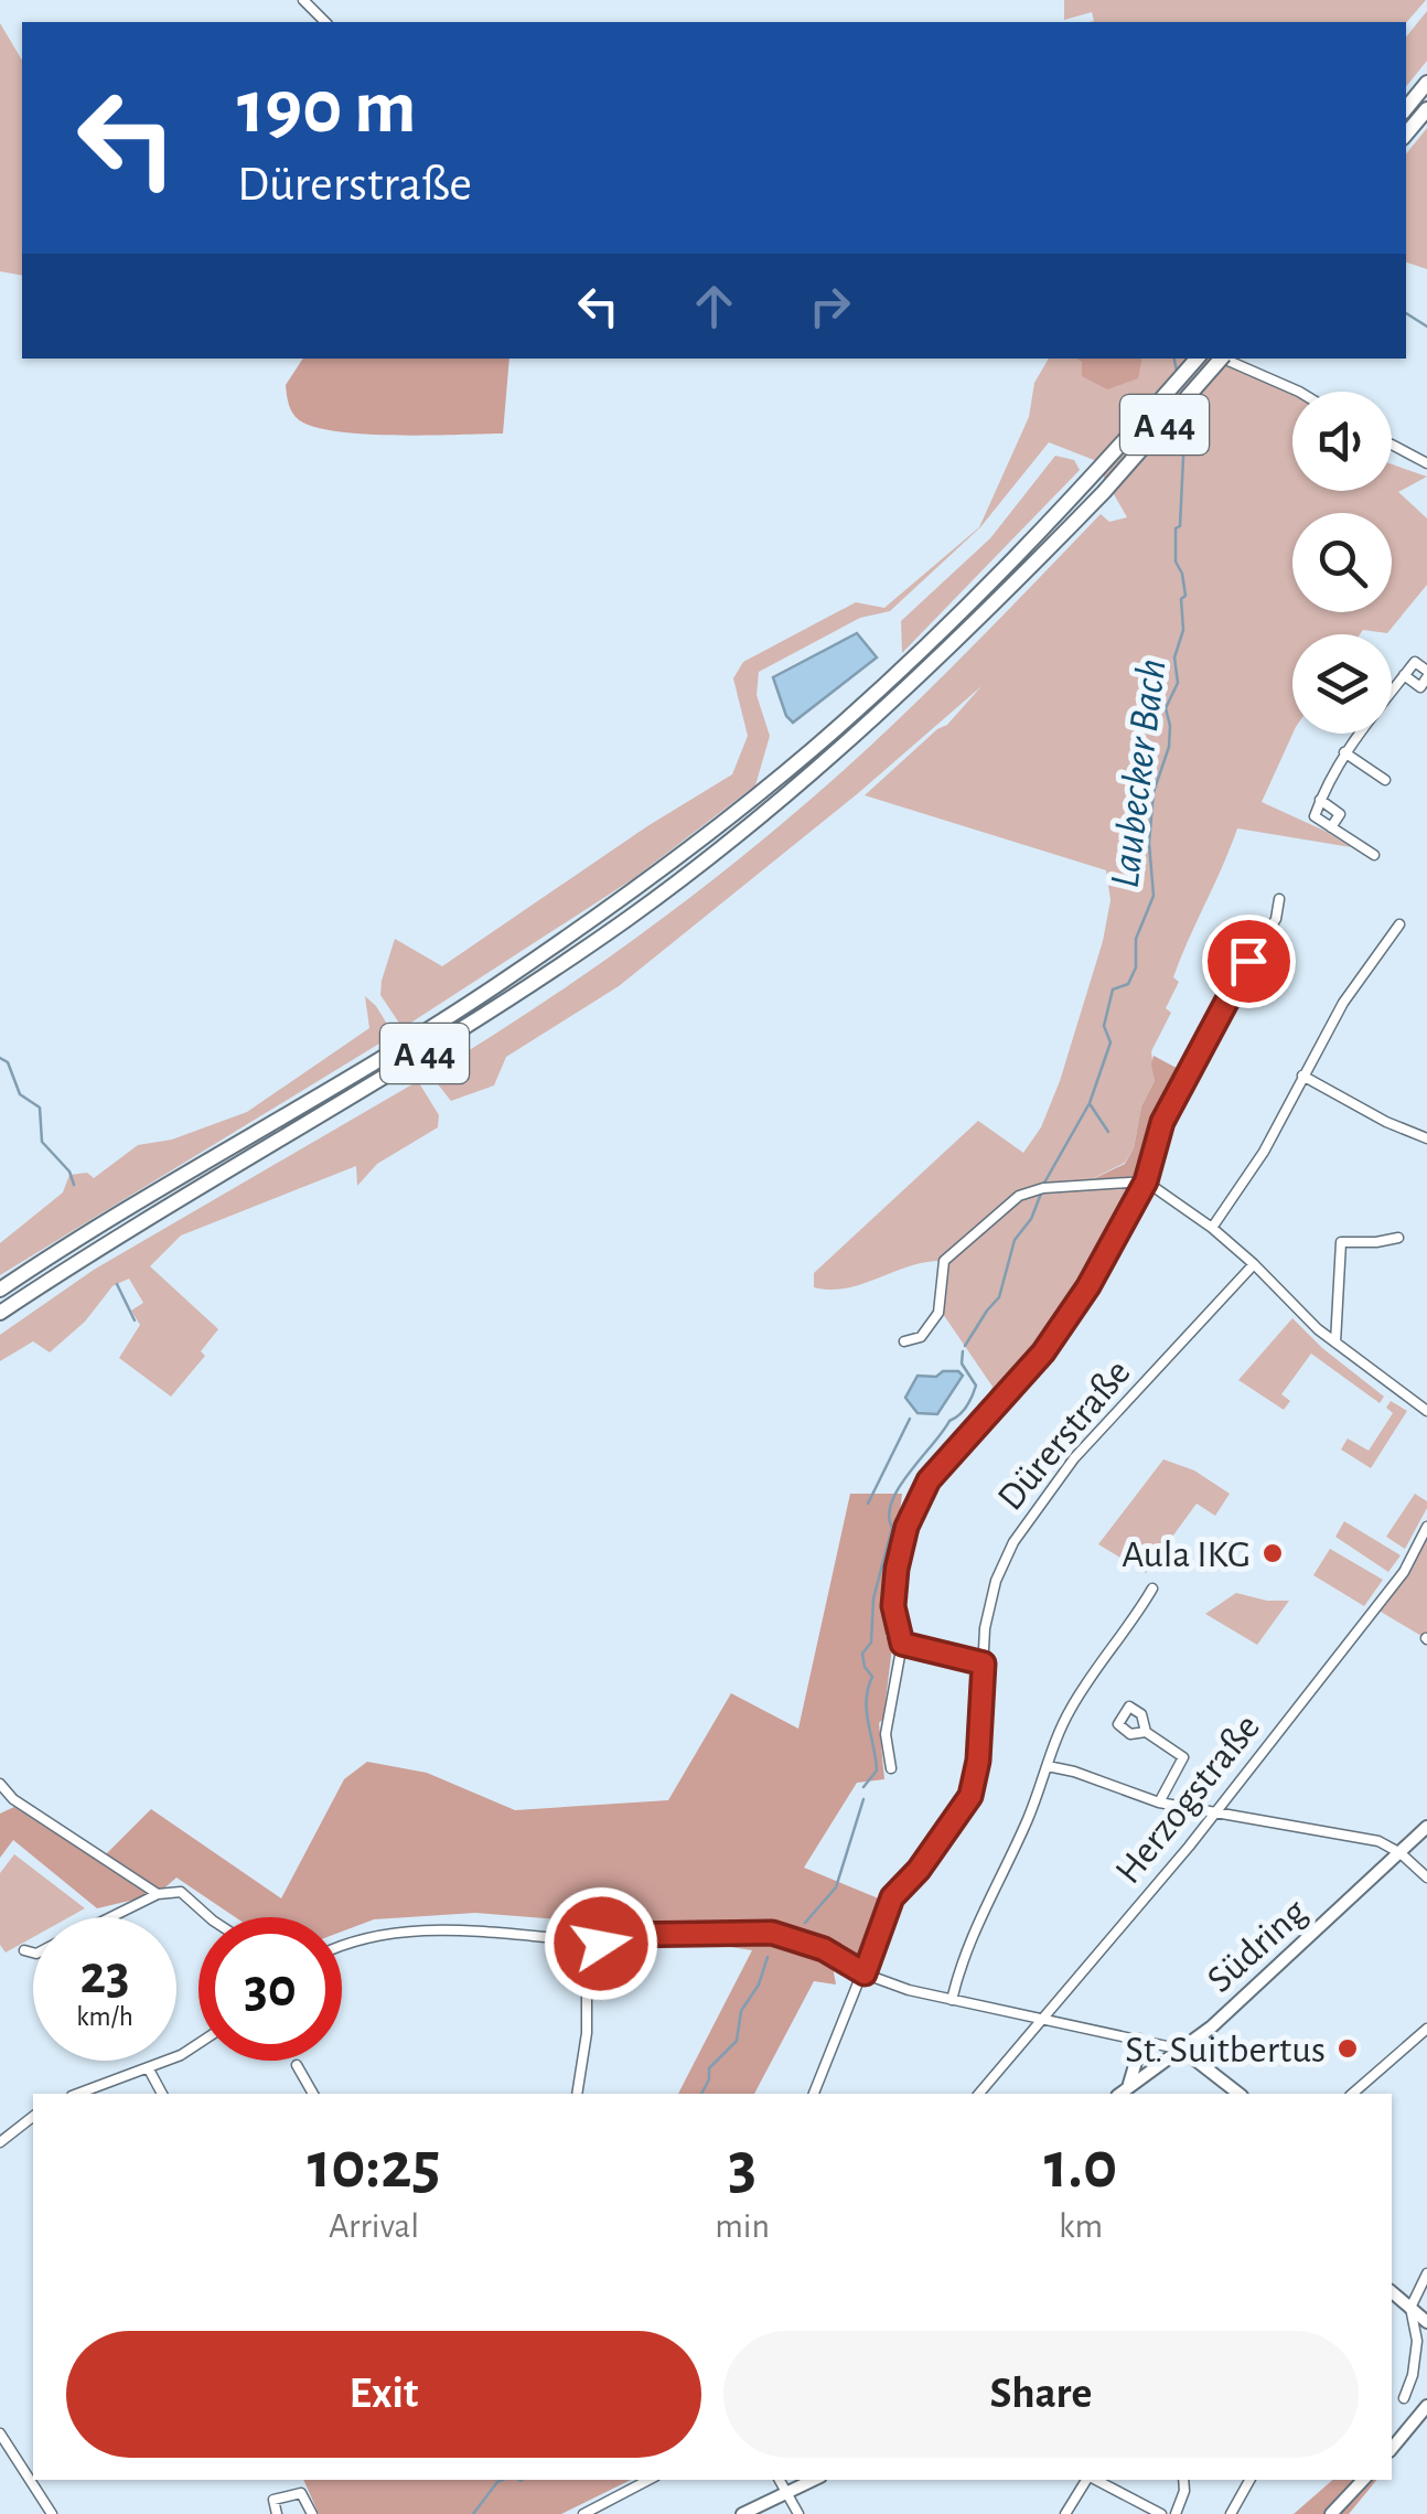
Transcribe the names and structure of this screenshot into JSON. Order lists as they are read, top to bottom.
{
  "streets": {
    "highway": ["A 44"],
    "street": ["Dürerstraße", "Herzogstraße", "Südring"]
  },
  "water": ["Laubecker Bach"],
  "places": ["Aula IKG", "St. Suitbertus"],
  "page": {
    "turn": ["190 m", "Dürerstraße"],
    "speed": "23 km/h",
    "limit": "30",
    "eta": [
      "10:25",
      "Arrival",
      "3",
      "min",
      "1.0",
      "km"
    ],
    "buttons": ["Exit", "Share"]
  }
}
